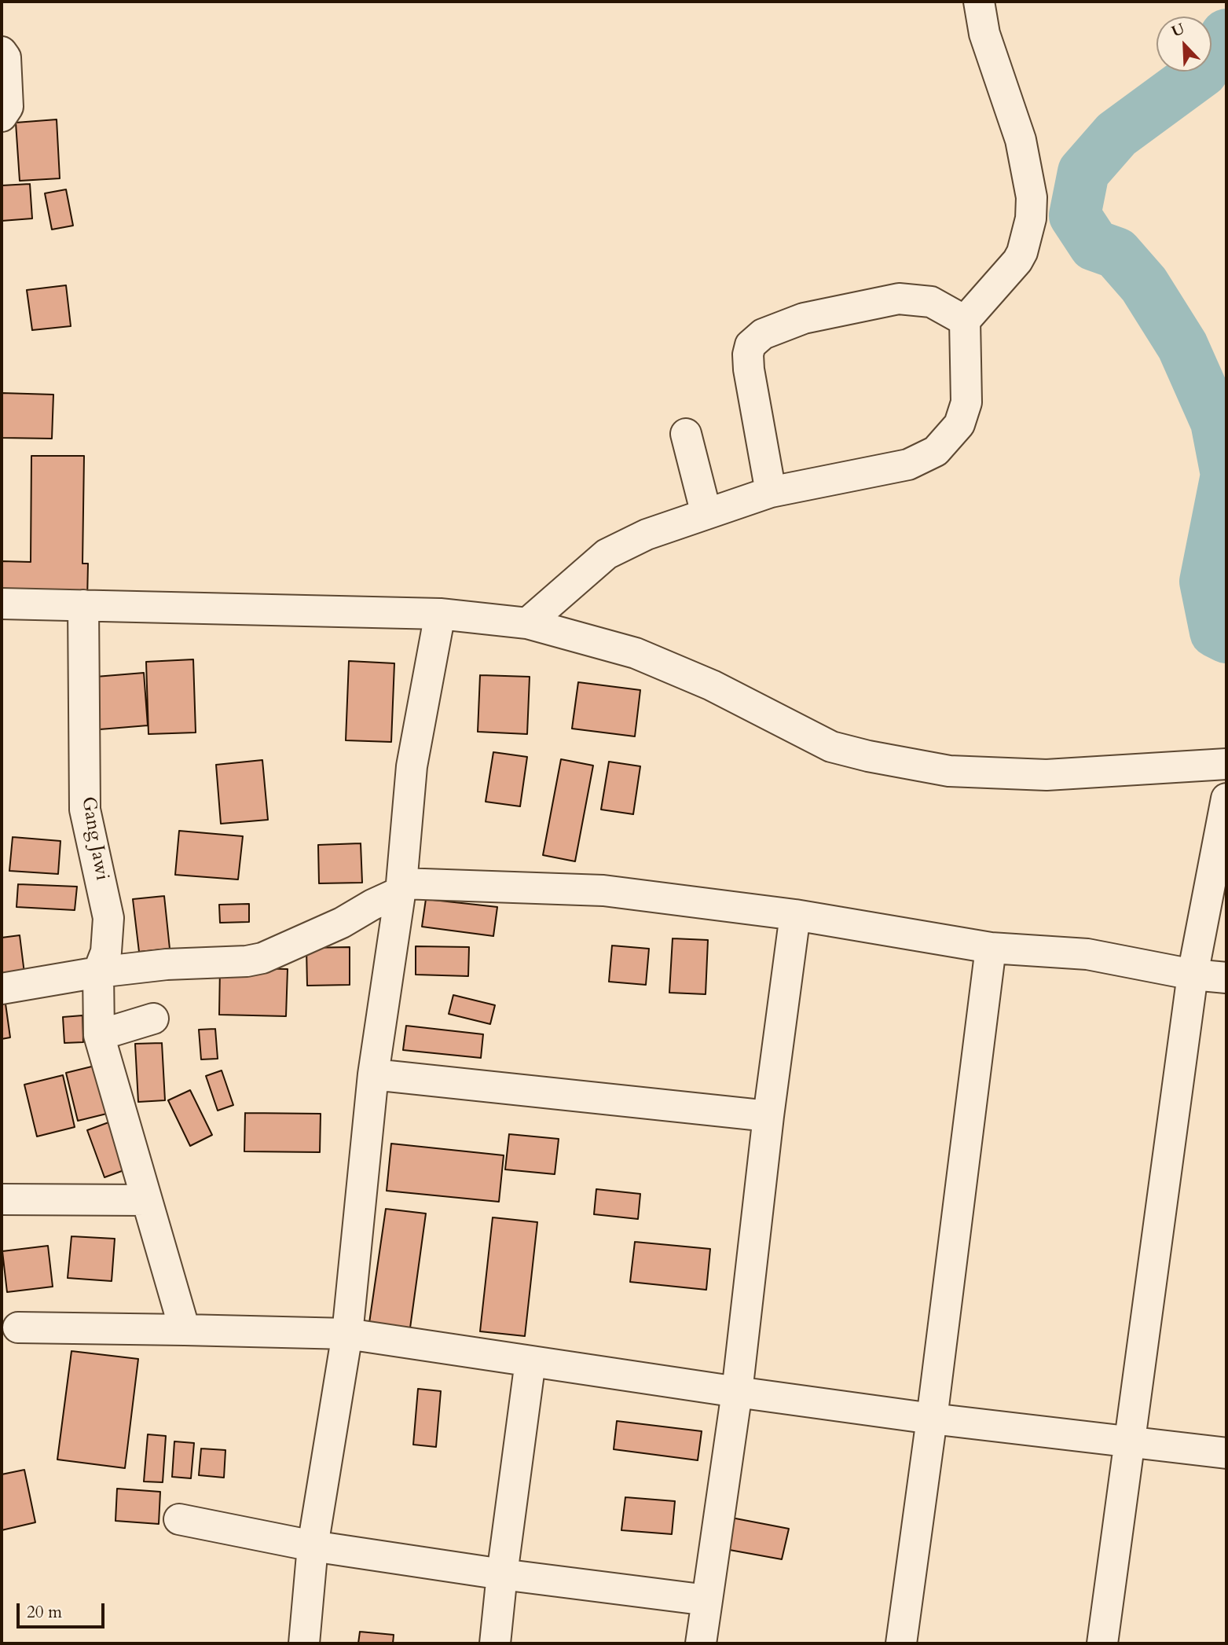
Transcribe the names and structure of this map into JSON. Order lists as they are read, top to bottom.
{
  "streets": {
    "street": ["Gang Jawi"]
  },
  "scale_bar": "20 m",
  "north": "top left"
}
